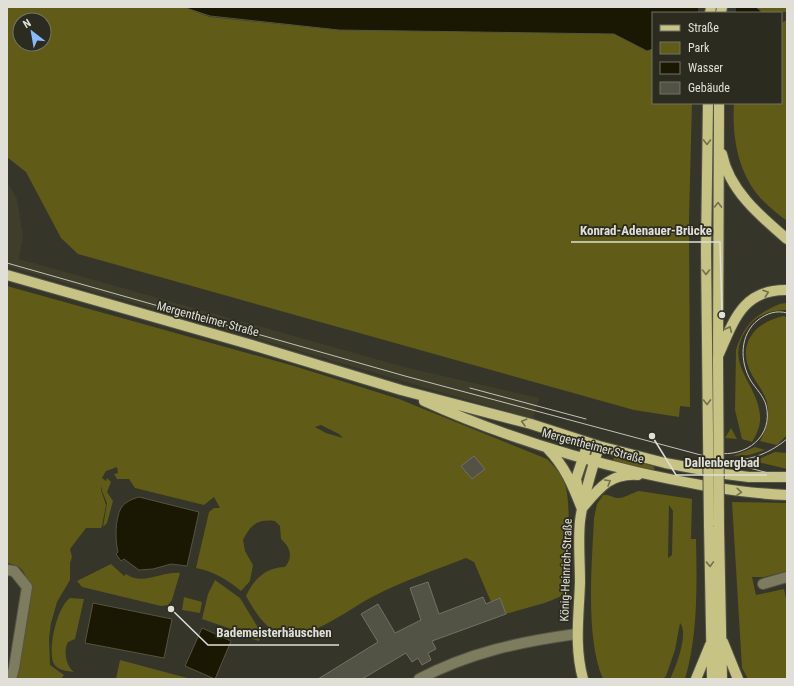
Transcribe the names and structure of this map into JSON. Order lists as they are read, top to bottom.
{
  "streets": {
    "main road": ["Mergentheimer Straße", "König-Heinrich-Straße"]
  },
  "crossings": [
    ["Mergentheimer Straße", "König-Heinrich-Straße"]
  ],
  "places": ["Konrad-Adenauer-Brücke", "Dallenbergbad", "Bademeisterhäuschen"],
  "legend": [
    "Straße",
    "Park",
    "Wasser",
    "Gebäude"
  ],
  "north": "top left"
}
